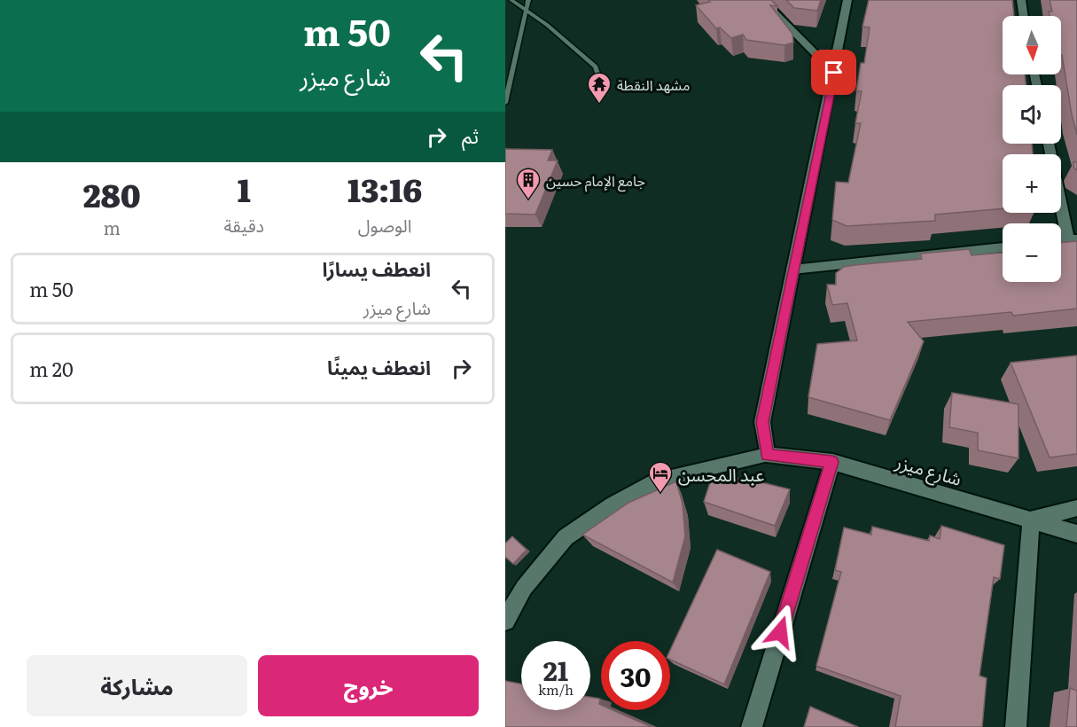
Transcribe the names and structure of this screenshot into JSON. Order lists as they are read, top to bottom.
{
  "streets": {
    "street": ["شارع ميزر"]
  },
  "places": {
    "temple": ["مشهد النقطة"],
    "building": ["جامع الإمام حسين"],
    "hotel": ["عبد المحسن"]
  },
  "north": "bottom",
  "page": {
    "turn": ["50 m", "شارع ميزر"],
    "map_buttons": ["+", "−"],
    "then": "ثم",
    "eta": [
      "13:16",
      "الوصول",
      "1",
      "دقيقة",
      "280",
      "m"
    ],
    "list": [
      {
        "name": "انعطف يسارًا",
        "note": "شارع ميزر",
        "value": "50 m"
      },
      {
        "name": "انعطف يمينًا",
        "value": "20 m"
      }
    ],
    "speed": "21 km/h",
    "limit": "30",
    "buttons": ["خروج", "مشاركة"]
  }
}
